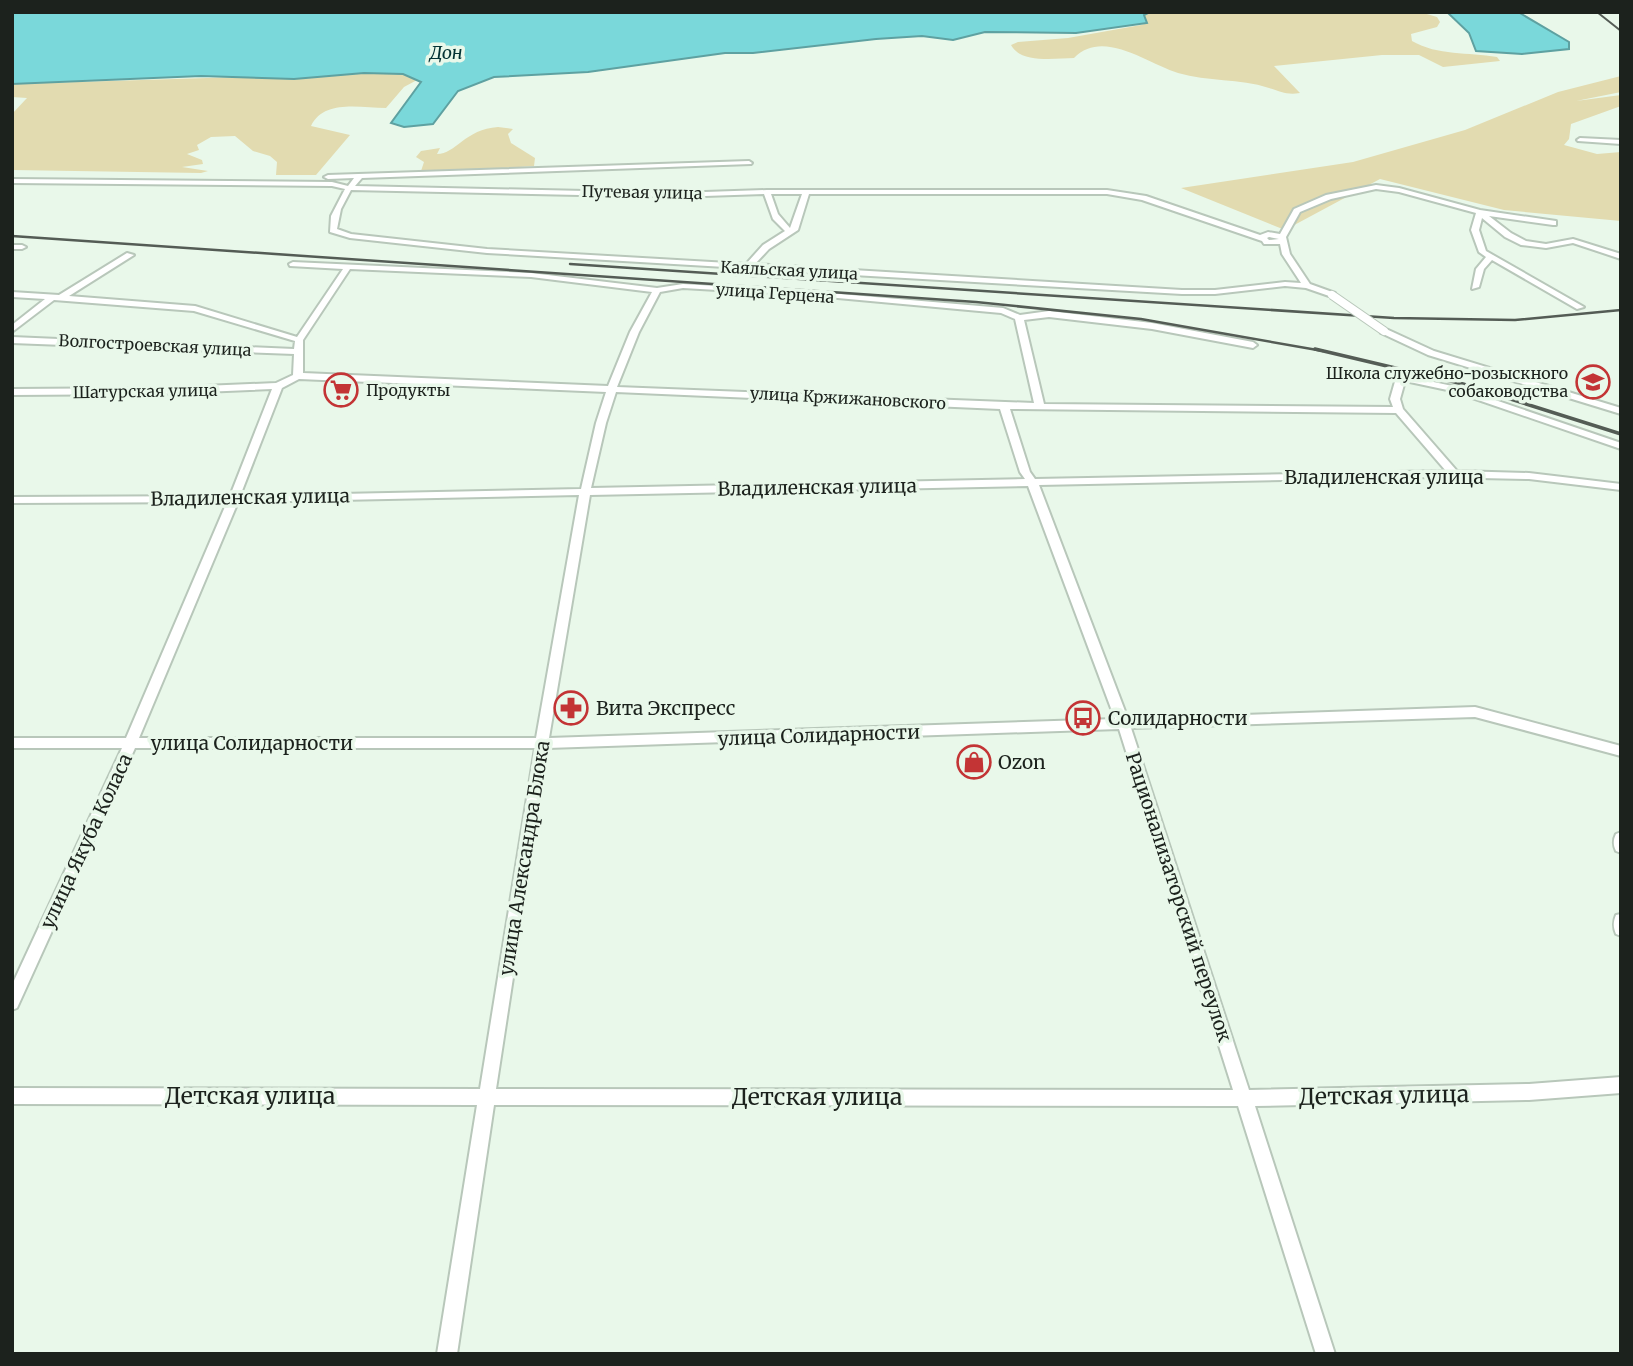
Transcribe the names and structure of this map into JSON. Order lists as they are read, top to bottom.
{
  "streets": {
    "street": [
      "Путевая улица",
      "Каяльская улица",
      "улица Герцена",
      "Волгостроевская улица",
      "Шатурская улица",
      "улица Кржижановского",
      "Владиленская улица",
      "улица Солидарности",
      "улица Якуба Коласа",
      "улица Александра Блока",
      "Рационализаторский переулок",
      "Детская улица"
    ]
  },
  "crossings": [
    ["Путевая улица", "Каяльская улица"],
    ["улица Герцена", "улица Александра Блока"],
    ["Шатурская улица", "улица Якуба Коласа"],
    ["улица Кржижановского", "улица Александра Блока"],
    ["улица Кржижановского", "Рационализаторский переулок"],
    ["Владиленская улица", "улица Якуба Коласа"],
    ["Владиленская улица", "улица Александра Блока"],
    ["Владиленская улица", "Рационализаторский переулок"],
    ["улица Солидарности", "улица Якуба Коласа"],
    ["улица Солидарности", "улица Александра Блока"],
    ["улица Солидарности", "Рационализаторский переулок"],
    ["улица Александра Блока", "Детская улица"],
    ["Рационализаторский переулок", "Детская улица"]
  ],
  "water": ["Дон"],
  "places": {
    "school or university": ["Школа служебно-розыскного собаководства"],
    "supermarket": ["Продукты"],
    "pharmacy": ["Вита Экспресс"],
    "bus stop": ["Солидарности"],
    "shop": ["Ozon"]
  }
}
